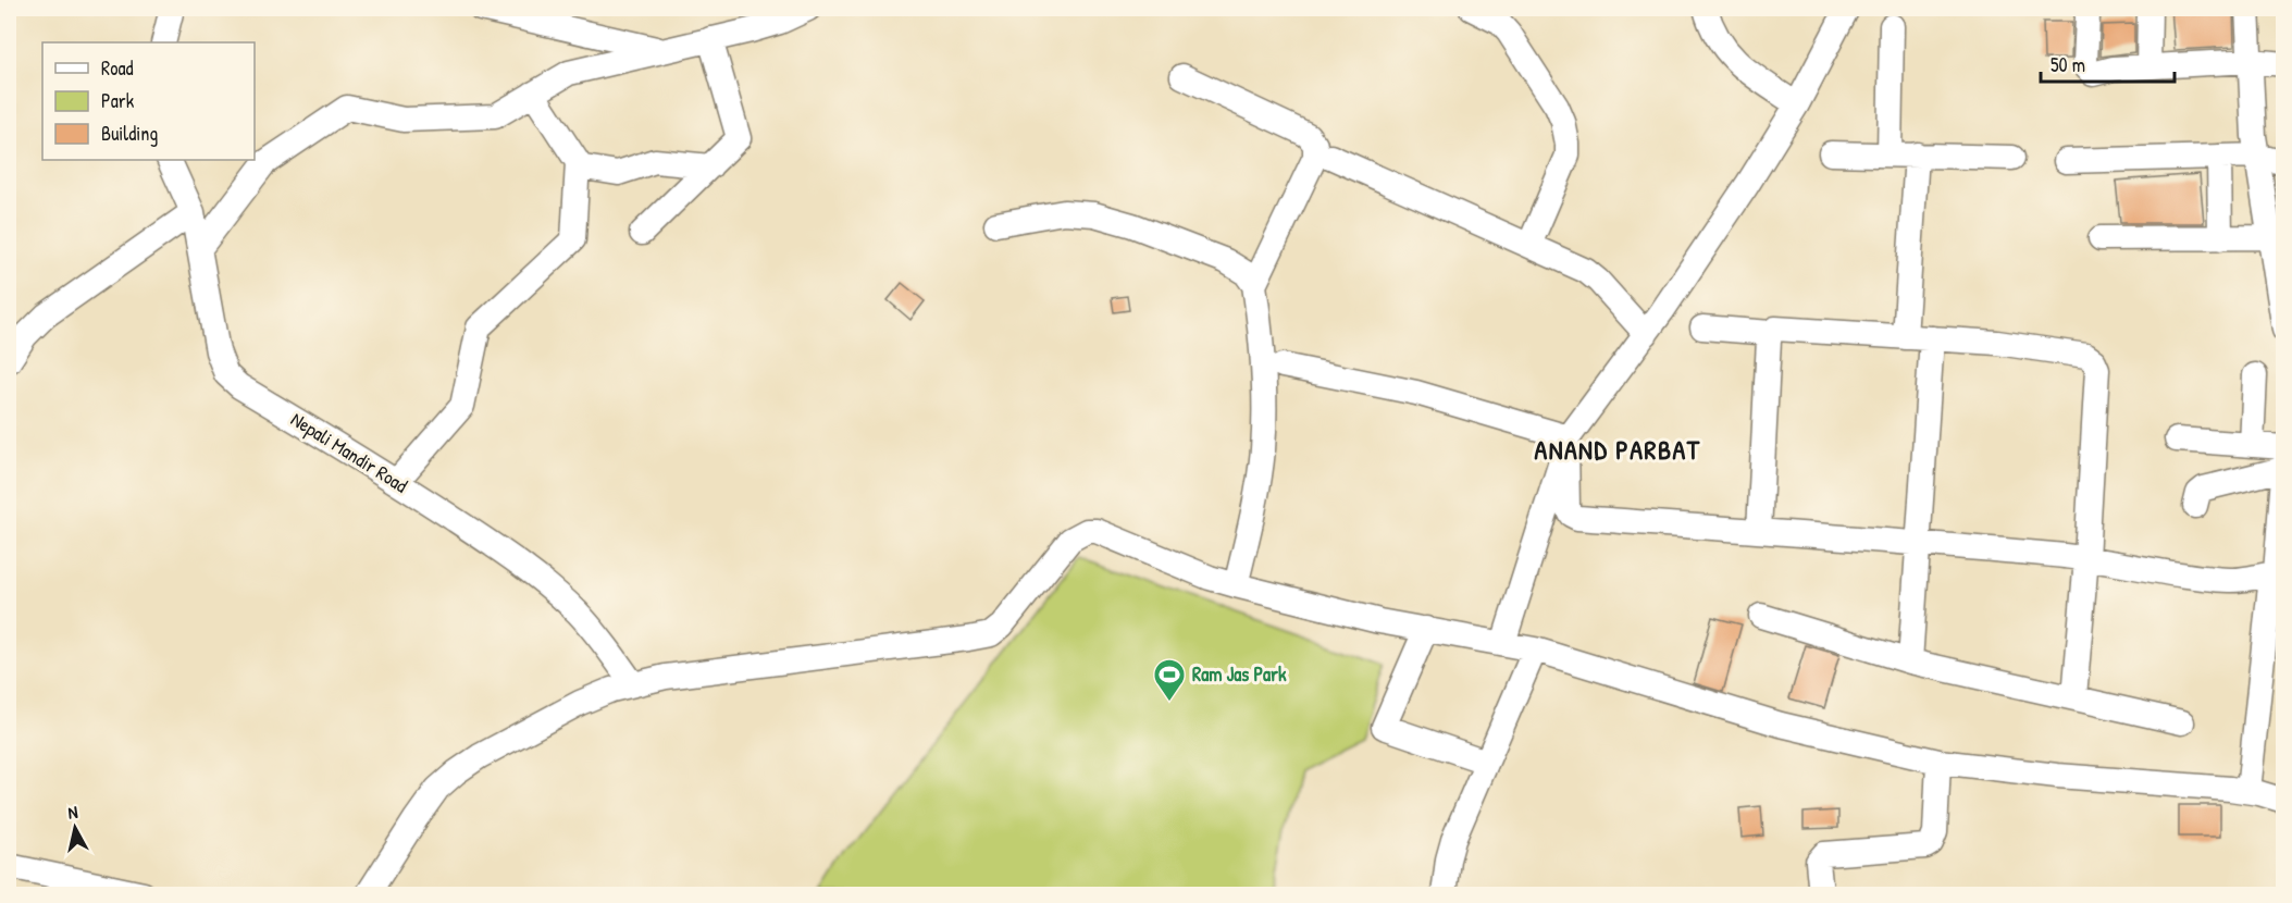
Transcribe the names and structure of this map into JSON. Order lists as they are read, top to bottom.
{
  "streets": {
    "street": ["Nepali Mandir Road"]
  },
  "districts": ["ANAND PARBAT"],
  "places": {
    "sports": ["Ram Jas Park"]
  },
  "legend": ["Road", "Park", "Building"],
  "scale_bar": "50 m",
  "north": "top"
}
